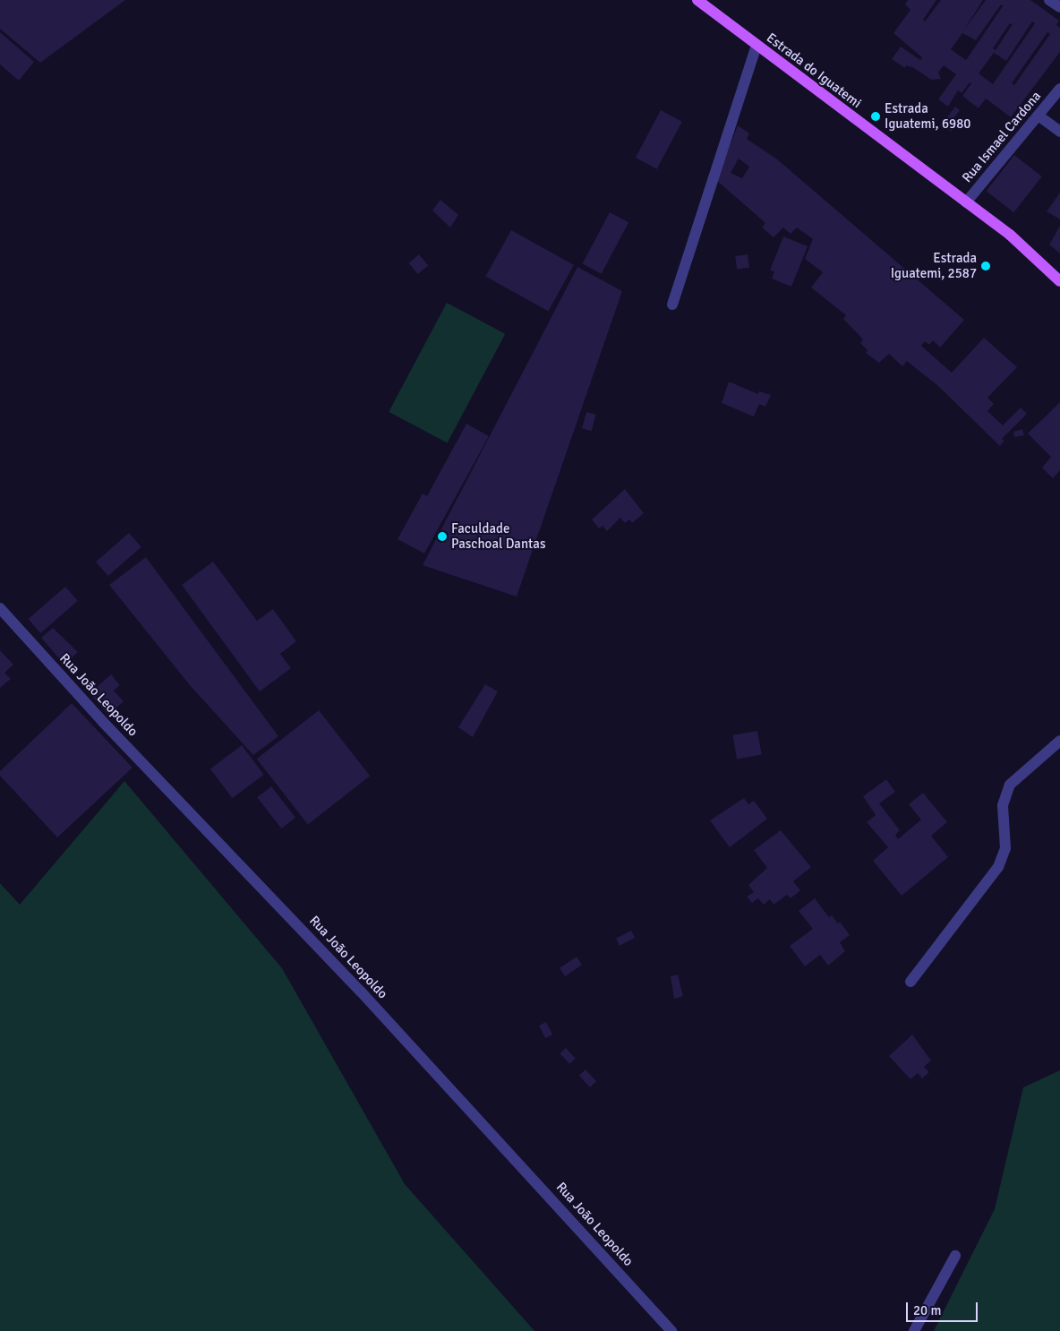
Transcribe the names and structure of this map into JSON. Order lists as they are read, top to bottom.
{
  "streets": {
    "main road": ["Estrada do Iguatemi"],
    "street": ["Rua Ismael Cardona", "Rua João Leopoldo"]
  },
  "crossings": [
    ["Estrada do Iguatemi", "Rua Ismael Cardona"]
  ],
  "places": ["Estrada Iguatemi, 6980", "Estrada Iguatemi, 2587", "Faculdade Paschoal Dantas"],
  "scale_bar": "20 m"
}
